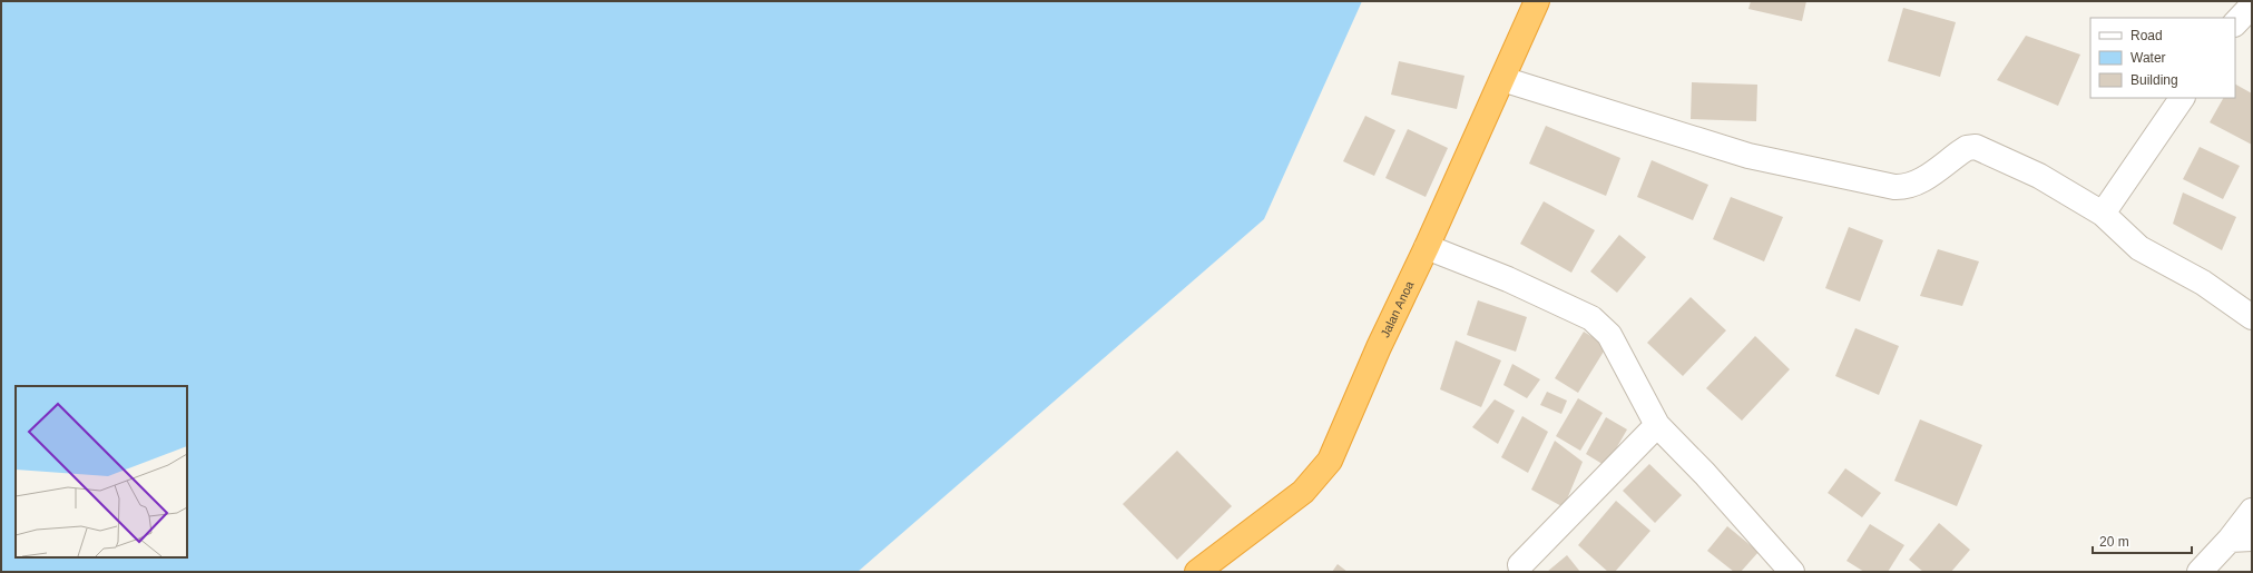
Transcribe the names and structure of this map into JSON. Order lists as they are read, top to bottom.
{
  "streets": {
    "highway": ["Jalan Anoa"]
  },
  "legend": ["Road", "Water", "Building"],
  "scale_bar": "20 m"
}
